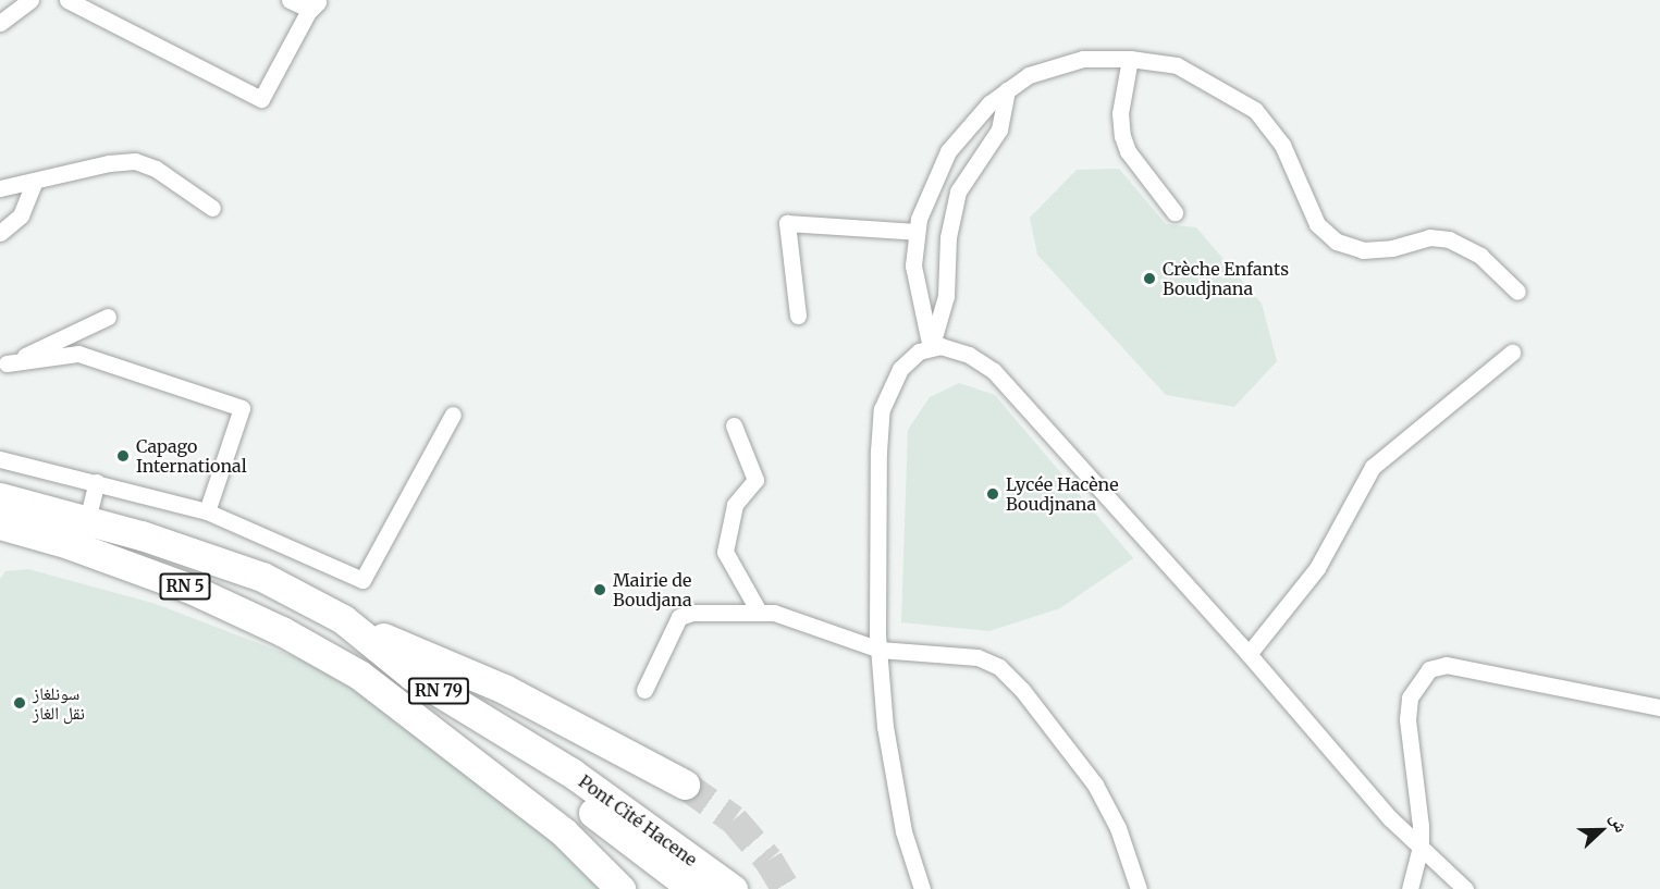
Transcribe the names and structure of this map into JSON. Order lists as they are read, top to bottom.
{
  "streets": {
    "highway": ["RN 5", "RN 79", "Pont Cité Hacene"]
  },
  "crossings": [
    ["RN 5", "RN 79"],
    ["RN 79", "Pont Cité Hacene"]
  ],
  "places": [
    "Crèche Enfants Boudjnana",
    "Capago International",
    "Lycée Hacène Boudjnana",
    "Mairie de Boudjana",
    "سونلغاز نقل الغاز"
  ],
  "north": "right"
}
